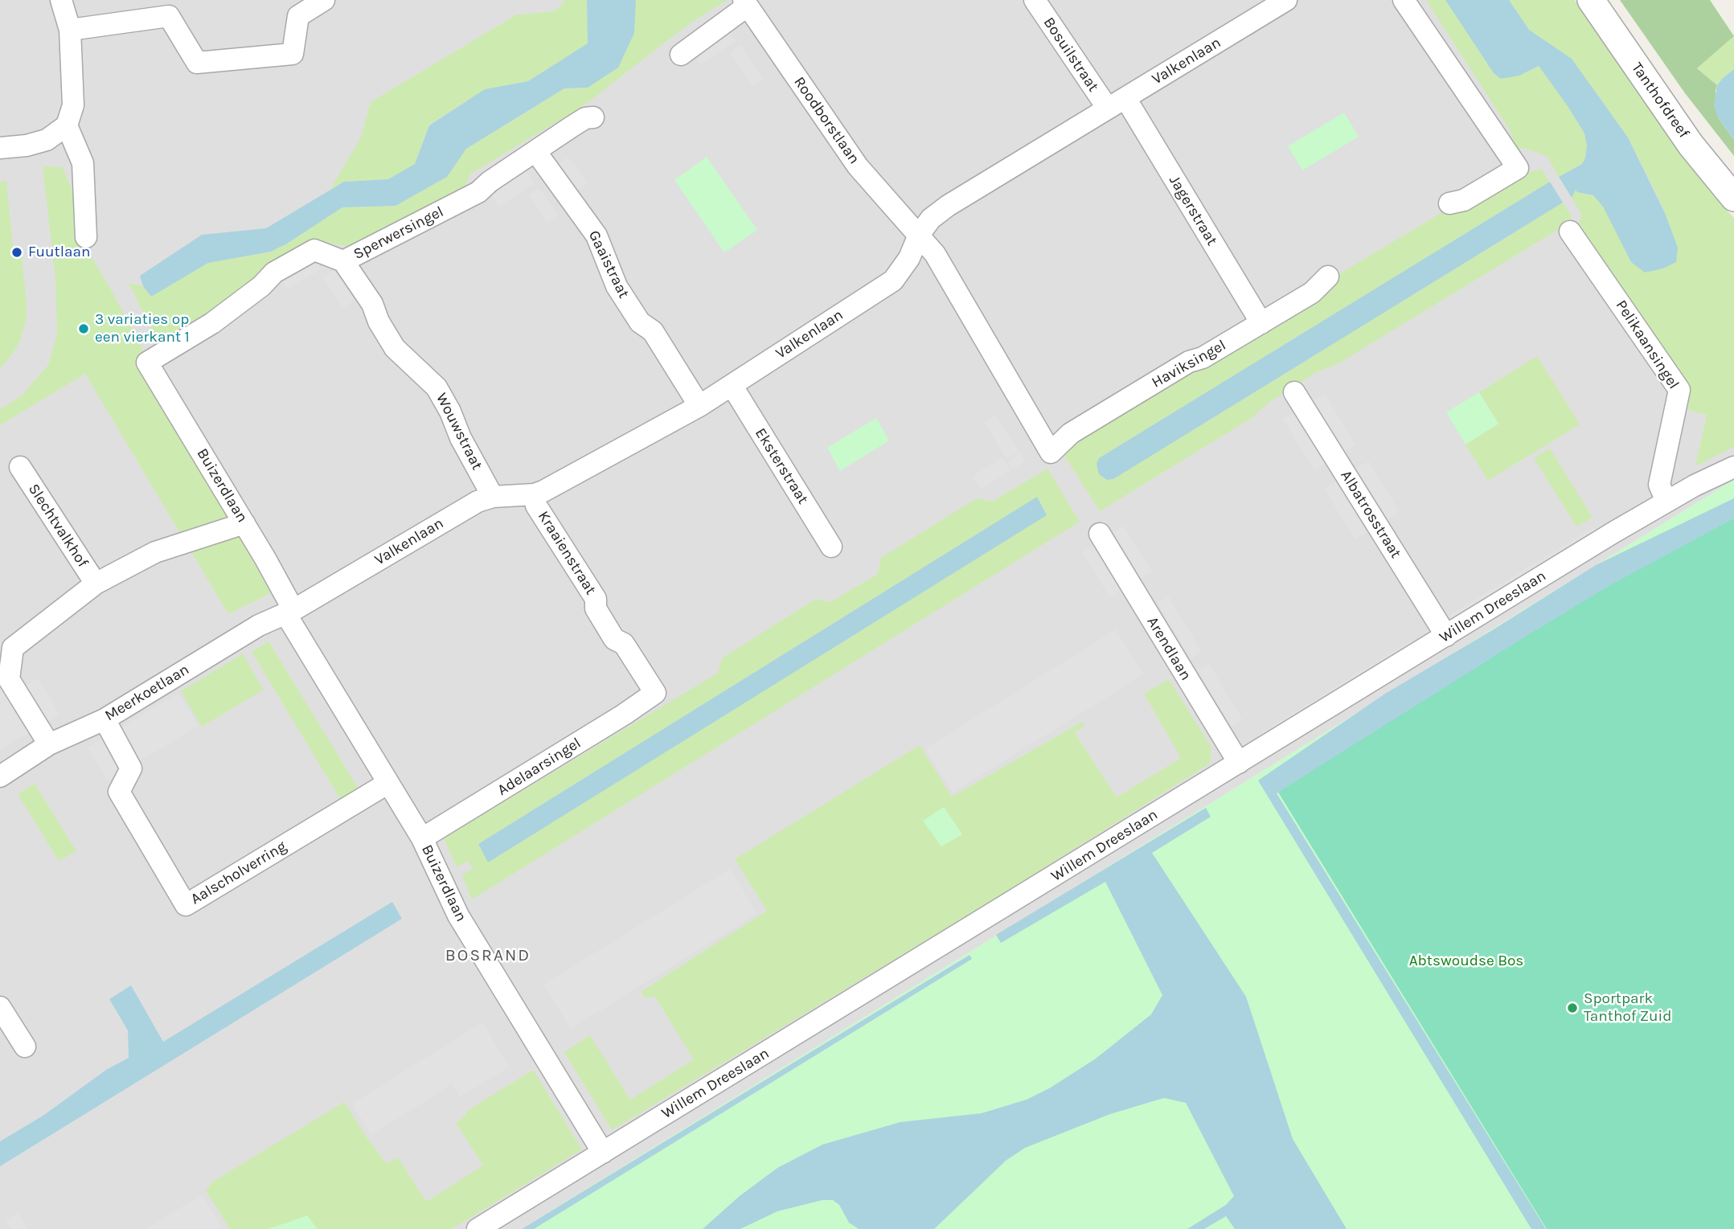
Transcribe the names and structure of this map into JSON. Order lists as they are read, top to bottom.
{
  "streets": {
    "street": [
      "Bosuilstraat",
      "Valkenlaan",
      "Tanthofdreef",
      "Roodborstlaan",
      "Jagerstraat",
      "Sperwersingel",
      "Gaaistraat",
      "Pelikaansingel",
      "Haviksingel",
      "Wouwstraat",
      "Eksterstraat",
      "Buizerdlaan",
      "Albatrosstraat",
      "Slechtvalkhof",
      "Kraaienstraat",
      "Willem Dreeslaan",
      "Arendlaan",
      "Meerkoetlaan",
      "Adelaarsingel",
      "Aalscholverring"
    ]
  },
  "crossings": [
    ["Bosuilstraat", "Valkenlaan"],
    ["Bosuilstraat", "Jagerstraat"],
    ["Valkenlaan", "Roodborstlaan"],
    ["Valkenlaan", "Jagerstraat"],
    ["Valkenlaan", "Gaaistraat"],
    ["Valkenlaan", "Haviksingel"],
    ["Valkenlaan", "Wouwstraat"],
    ["Valkenlaan", "Eksterstraat"],
    ["Valkenlaan", "Buizerdlaan"],
    ["Valkenlaan", "Kraaienstraat"],
    ["Valkenlaan", "Meerkoetlaan"],
    ["Roodborstlaan", "Haviksingel"],
    ["Jagerstraat", "Haviksingel"],
    ["Sperwersingel", "Gaaistraat"],
    ["Sperwersingel", "Wouwstraat"],
    ["Sperwersingel", "Buizerdlaan"],
    ["Pelikaansingel", "Willem Dreeslaan"],
    ["Buizerdlaan", "Slechtvalkhof"],
    ["Buizerdlaan", "Willem Dreeslaan"],
    ["Buizerdlaan", "Meerkoetlaan"],
    ["Buizerdlaan", "Adelaarsingel"],
    ["Buizerdlaan", "Aalscholverring"],
    ["Albatrosstraat", "Willem Dreeslaan"],
    ["Slechtvalkhof", "Meerkoetlaan"],
    ["Kraaienstraat", "Adelaarsingel"],
    ["Willem Dreeslaan", "Arendlaan"],
    ["Meerkoetlaan", "Aalscholverring"]
  ],
  "districts": ["BOSRAND"],
  "parks": ["Abtswoudse Bos"],
  "places": ["Fuutlaan", "3 variaties op een vierkant 1", "Sportpark Tanthof Zuid"]
}
